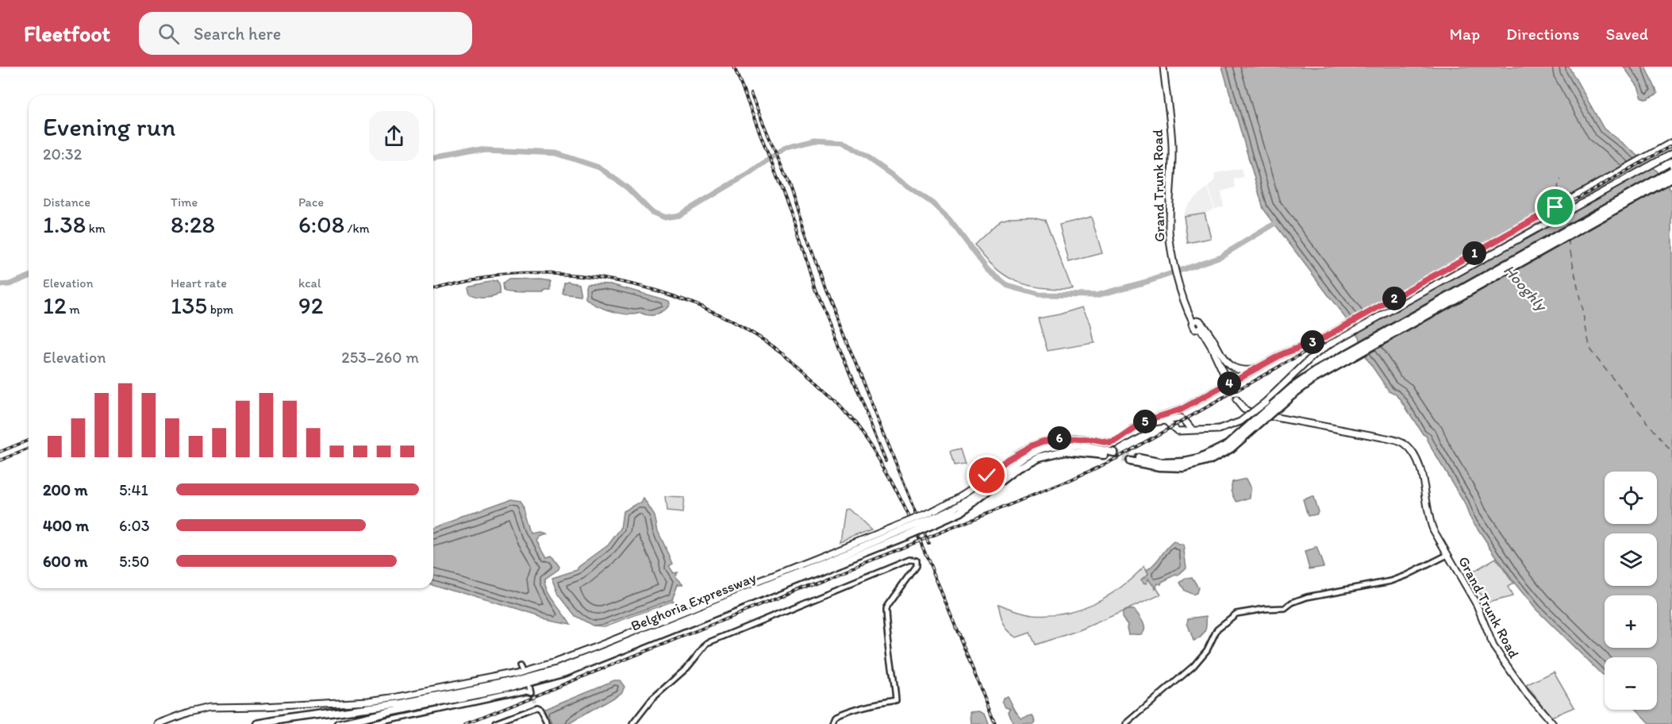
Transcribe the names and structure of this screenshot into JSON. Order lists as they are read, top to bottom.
{
  "streets": {
    "highway": ["Belghoria Expressway"],
    "main road": ["Grand Trunk Road"]
  },
  "water": ["Hooghly"],
  "page": {
    "header": "Fleetfoot",
    "search": "Search here",
    "nav": ["Map", "Directions", "Saved"],
    "heading": ["Evening run", "20:32"],
    "stats": [
      ["Distance", "1.38 km"],
      ["Time", "8:28"],
      ["Pace", "6:08 /km"],
      ["Elevation", "12 m"],
      ["Heart rate", "135 bpm"],
      ["kcal", "92"]
    ],
    "pins": [
      "1",
      "2",
      "3",
      "4",
      "5",
      "6"
    ],
    "chart": ["Elevation", "253–260 m"],
    "map_buttons": ["+", "−"],
    "list": [
      {
        "name": "200 m",
        "note": "5:41"
      },
      {
        "name": "400 m",
        "note": "6:03"
      },
      {
        "name": "600 m",
        "note": "5:50"
      }
    ]
  }
}
